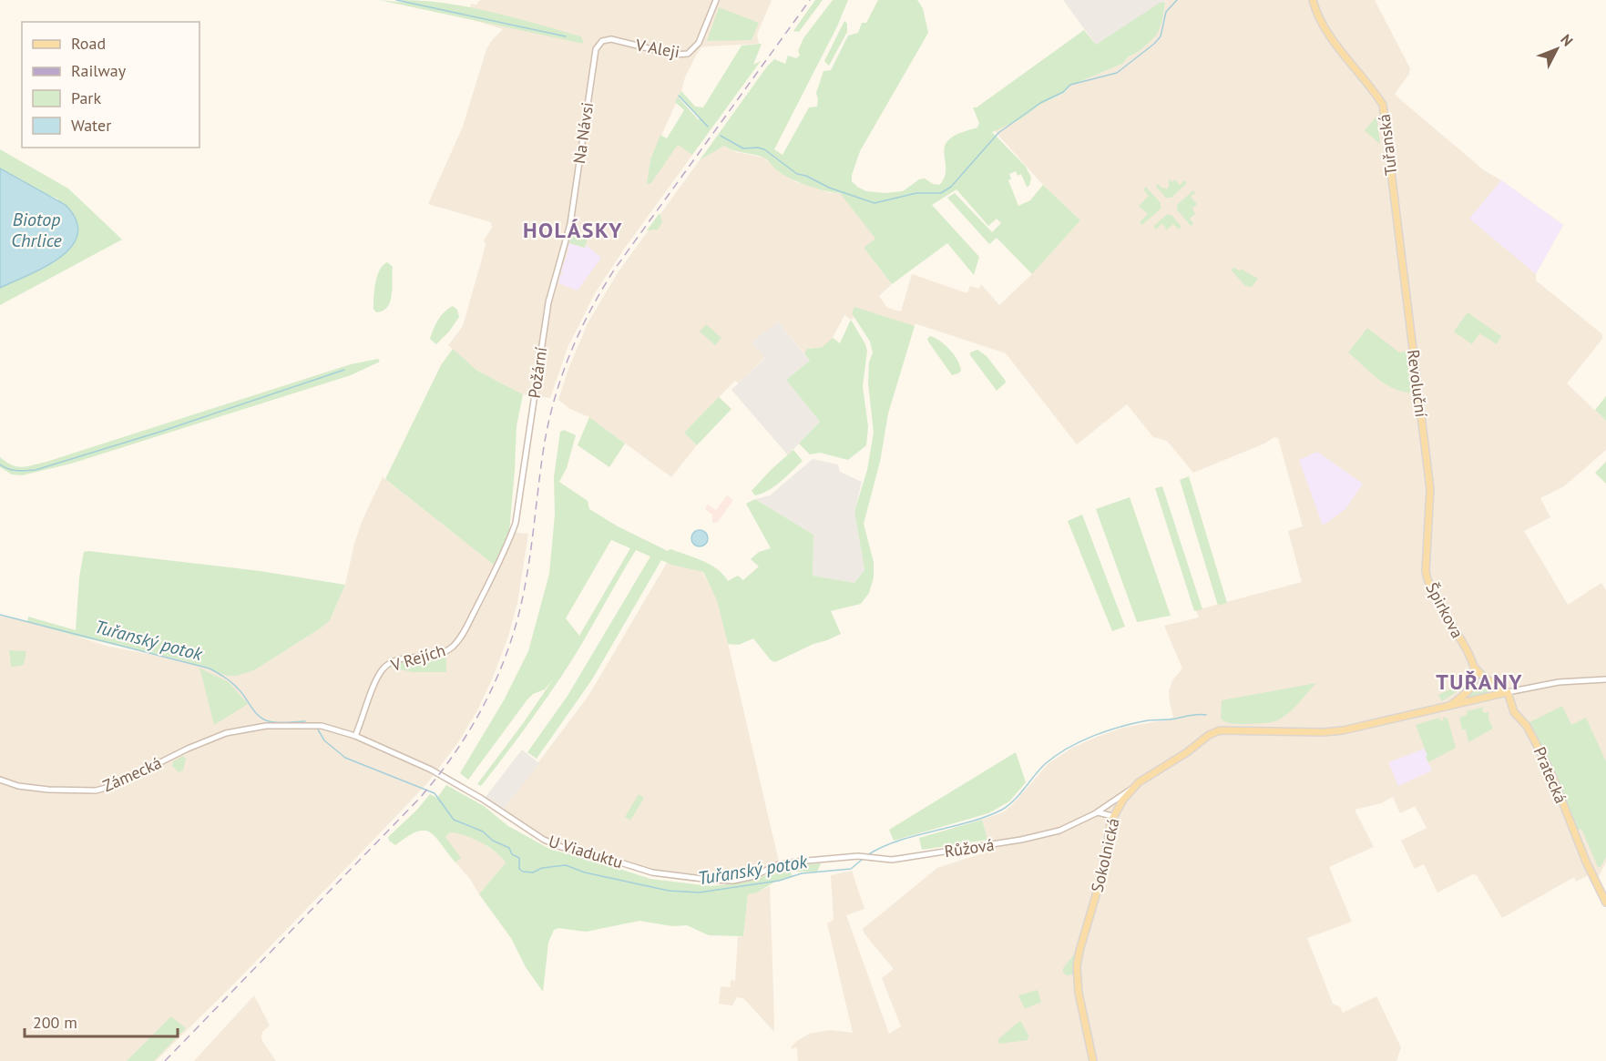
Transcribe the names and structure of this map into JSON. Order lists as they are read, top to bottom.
{
  "streets": {
    "main road": [
      "Tuřanská",
      "Revoluční",
      "Špirkova",
      "Pratecká",
      "Sokolnická"
    ],
    "street": [
      "V Aleji",
      "Na Návsi",
      "Požární",
      "V Rejích",
      "Zámecká",
      "Růžová",
      "U Viaduktu"
    ]
  },
  "crossings": [
    ["V Aleji", "Na Návsi"],
    ["Na Návsi", "Požární"],
    ["Tuřanská", "Revoluční"],
    ["Požární", "V Rejích"],
    ["Revoluční", "Špirkova"],
    ["V Rejích", "U Viaduktu"],
    ["Zámecká", "U Viaduktu"],
    ["Růžová", "U Viaduktu"],
    ["Růžová", "Sokolnická"]
  ],
  "districts": ["HOLÁSKY", "TUŘANY"],
  "water": ["Biotop Chrlice", "Tuřanský potok"],
  "legend": [
    "Road",
    "Railway",
    "Park",
    "Water"
  ],
  "scale_bar": "200 m",
  "north": "top right"
}
